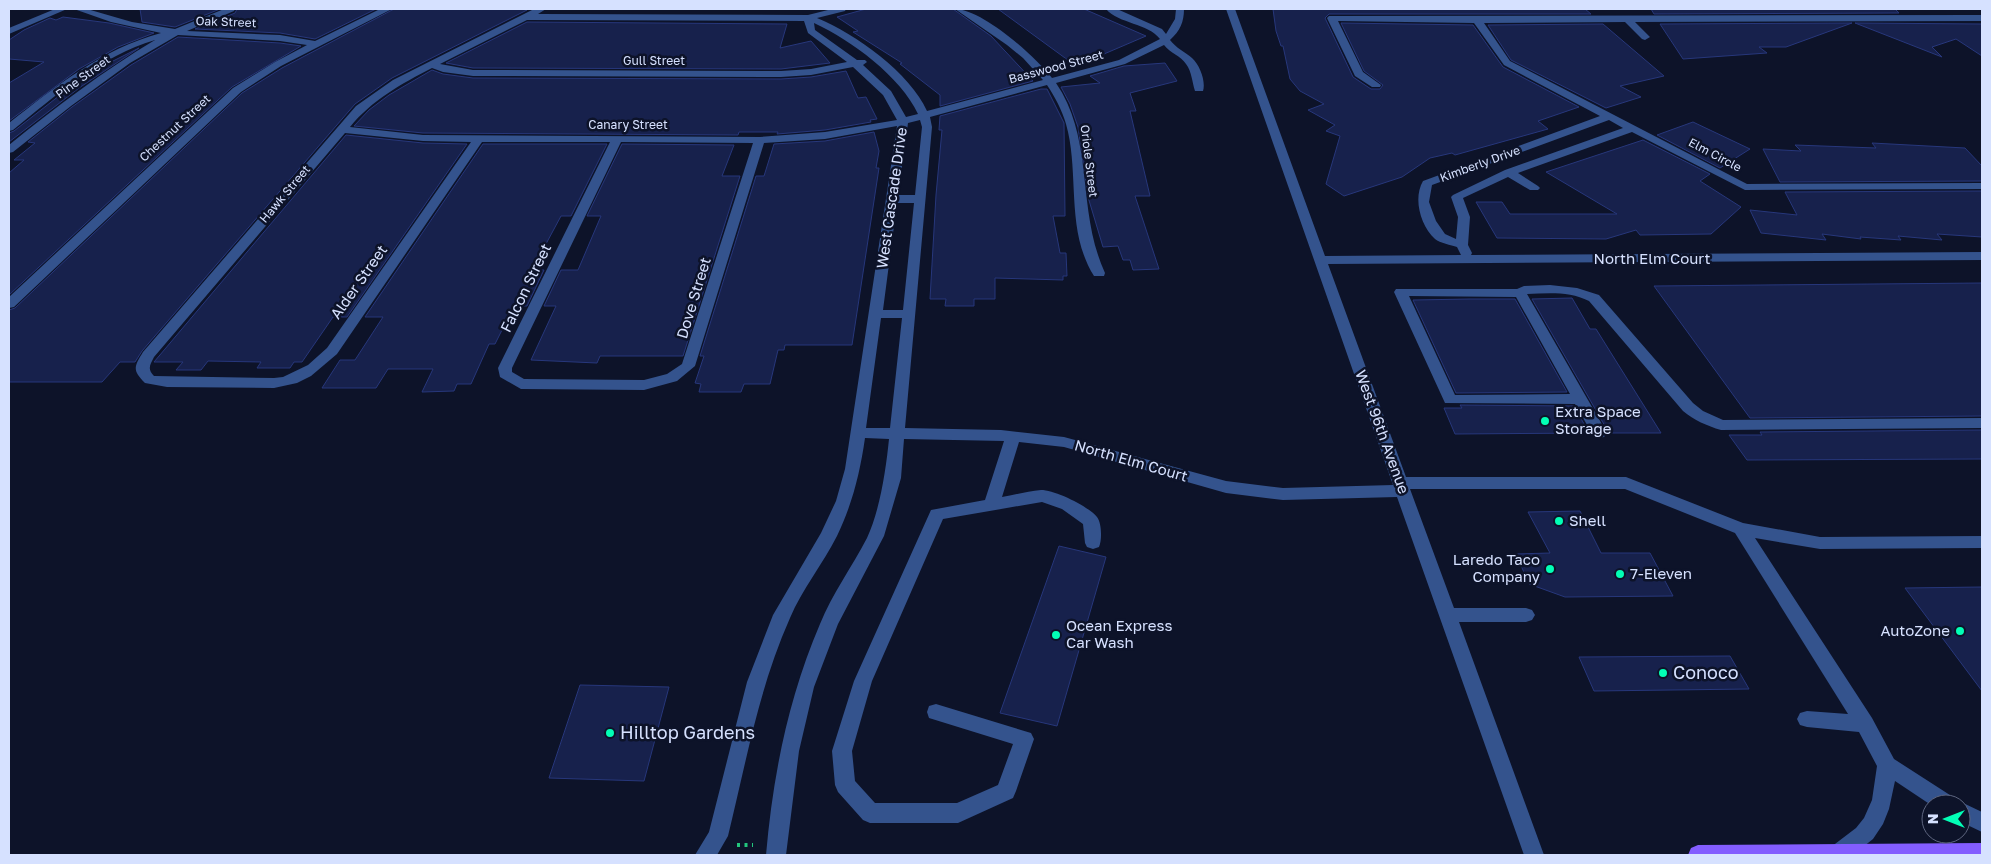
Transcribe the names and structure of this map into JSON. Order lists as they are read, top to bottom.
{
  "streets": {
    "street": [
      "Oak Street",
      "Gull Street",
      "Basswood Street",
      "Pine Street",
      "Canary Street",
      "Chestnut Street",
      "Elm Circle",
      "Oriole Street",
      "Kimberly Drive",
      "Hawk Street",
      "West Cascade Drive",
      "North Elm Court",
      "Alder Street",
      "Falcon Street",
      "Dove Street",
      "West 96th Avenue"
    ]
  },
  "crossings": [
    ["Oak Street", "Pine Street"],
    ["Oak Street", "Chestnut Street"],
    ["Gull Street", "Hawk Street"],
    ["Gull Street", "West Cascade Drive"],
    ["Basswood Street", "Canary Street"],
    ["Basswood Street", "Oriole Street"],
    ["Basswood Street", "West Cascade Drive"],
    ["Canary Street", "Hawk Street"],
    ["Canary Street", "West Cascade Drive"],
    ["Canary Street", "Alder Street"],
    ["Canary Street", "Falcon Street"],
    ["Canary Street", "Dove Street"],
    ["Elm Circle", "Kimberly Drive"],
    ["Hawk Street", "Alder Street"],
    ["West Cascade Drive", "North Elm Court"],
    ["North Elm Court", "West 96th Avenue"],
    ["Falcon Street", "Dove Street"]
  ],
  "places": [
    "Extra Space Storage",
    "Shell",
    "Laredo Taco Company",
    "7-Eleven",
    "AutoZone",
    "Ocean Express Car Wash",
    "Conoco",
    "Hilltop Gardens"
  ],
  "north": "left"
}
